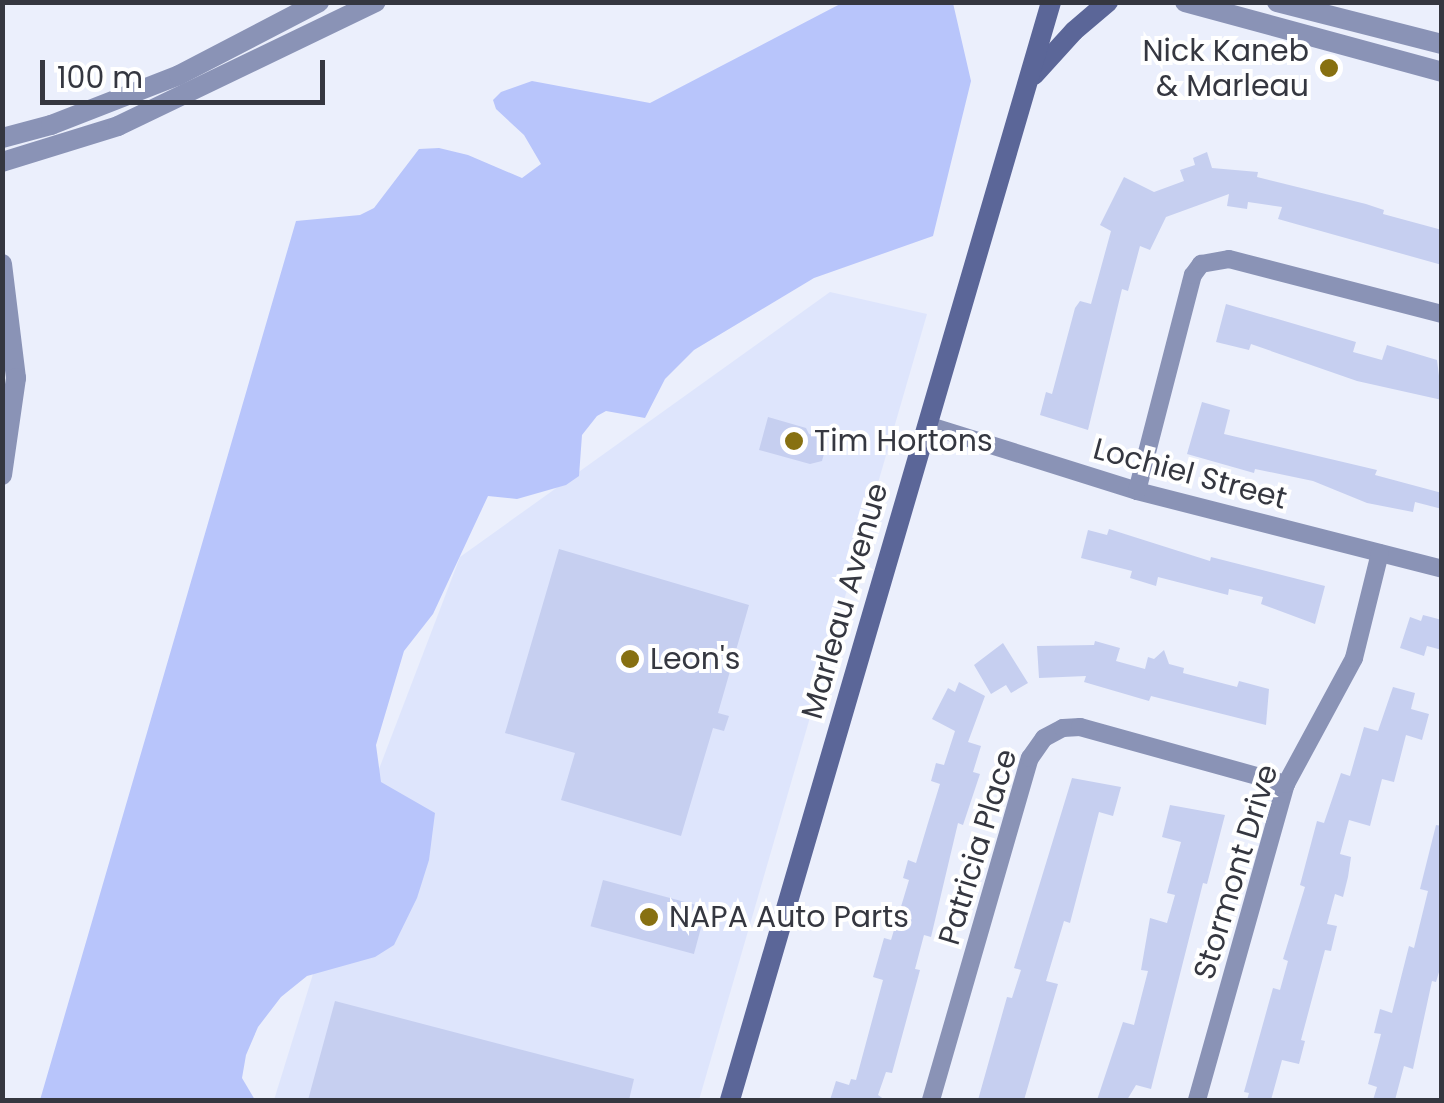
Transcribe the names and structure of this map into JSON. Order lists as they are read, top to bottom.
{
  "streets": {
    "main road": ["Marleau Avenue"],
    "street": ["Lochiel Street", "Patricia Place", "Stormont Drive"]
  },
  "crossings": [
    ["Lochiel Street", "Marleau Avenue"],
    ["Lochiel Street", "Stormont Drive"],
    ["Patricia Place", "Stormont Drive"]
  ],
  "places": [
    "Nick Kaneb & Marleau",
    "Tim Hortons",
    "Leon's",
    "NAPA Auto Parts"
  ],
  "scale_bar": "100 m"
}
